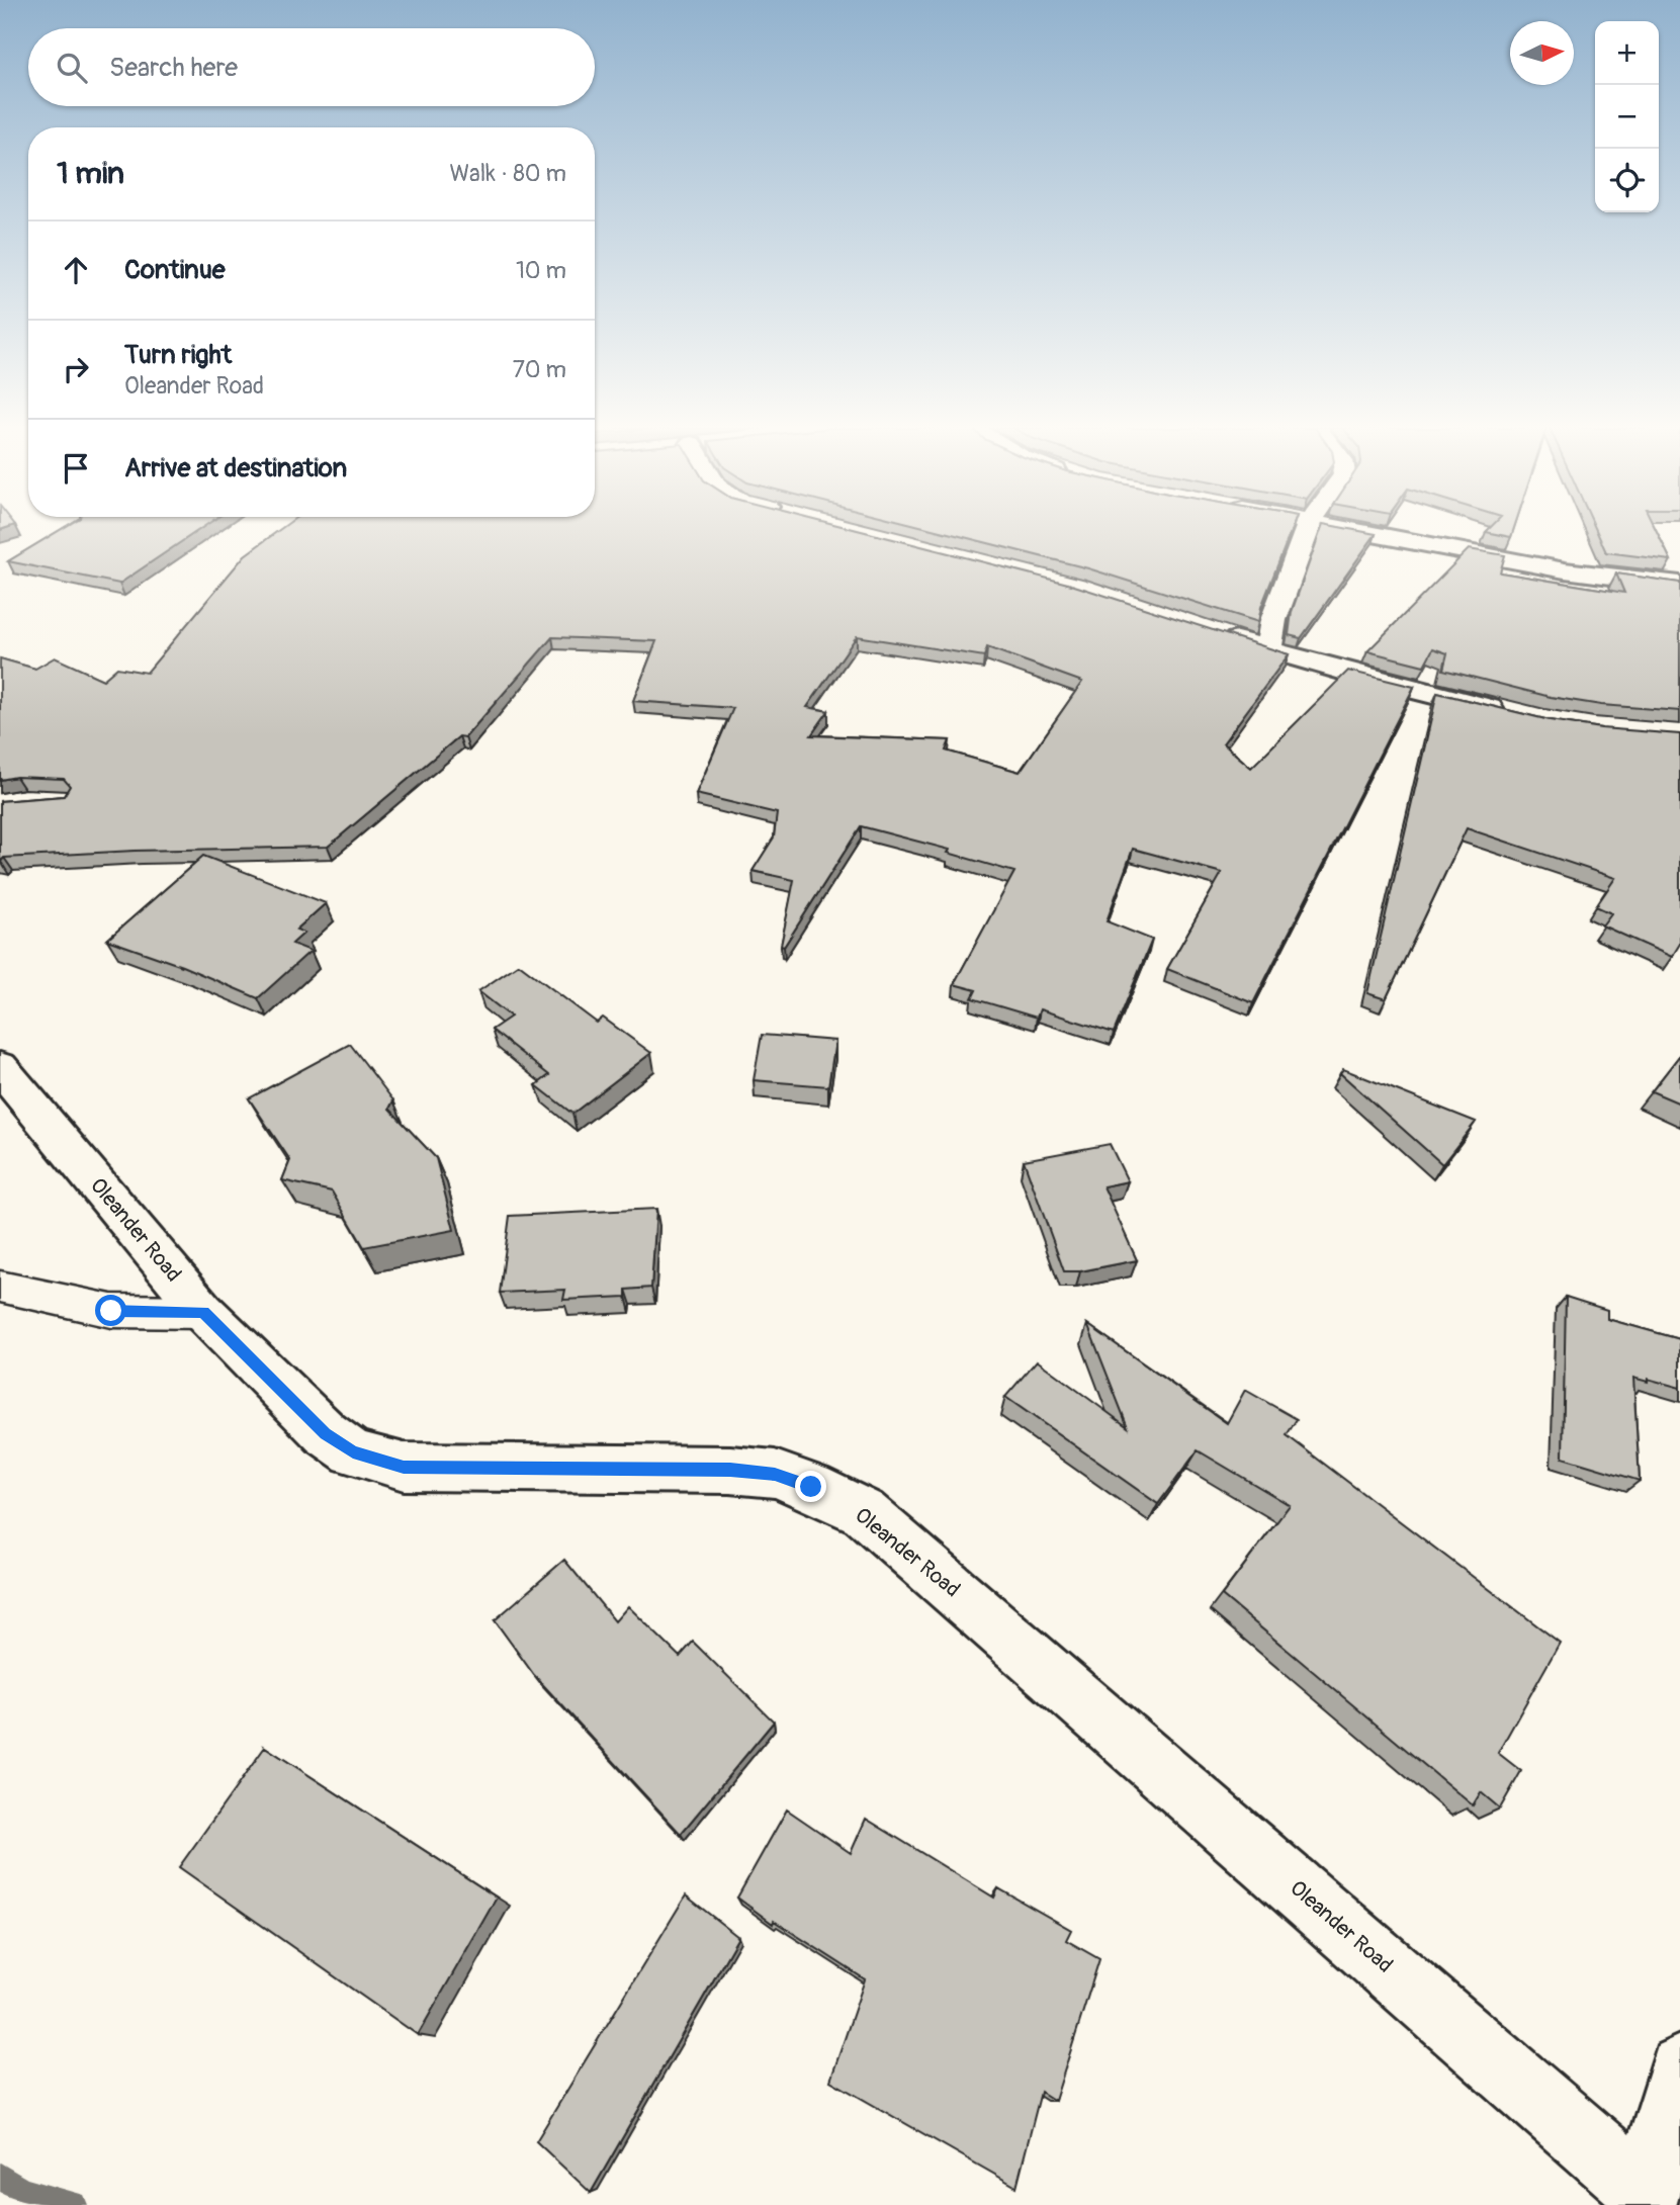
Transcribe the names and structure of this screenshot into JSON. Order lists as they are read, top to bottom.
{
  "streets": {
    "street": ["Oleander Road"]
  },
  "north": "right",
  "page": {
    "map_buttons": ["+", "−"],
    "search": "Search here",
    "heading": ["1 min", "Walk · 80 m"],
    "list": [
      ["Continue", "10 m"],
      ["Turn right", "Oleander Road", "70 m"],
      "Arrive at destination"
    ]
  }
}
